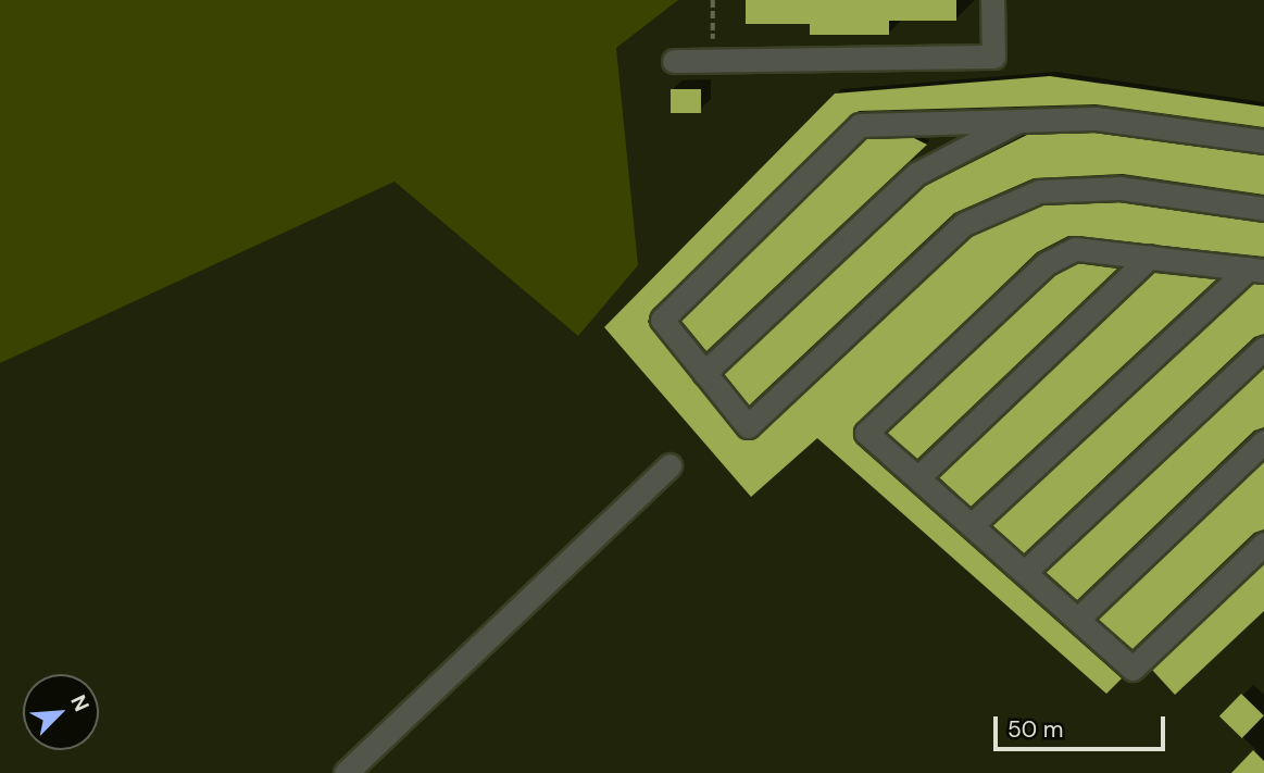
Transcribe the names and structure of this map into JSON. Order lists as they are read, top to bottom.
{
  "scale_bar": "50 m",
  "north": "top right"
}
